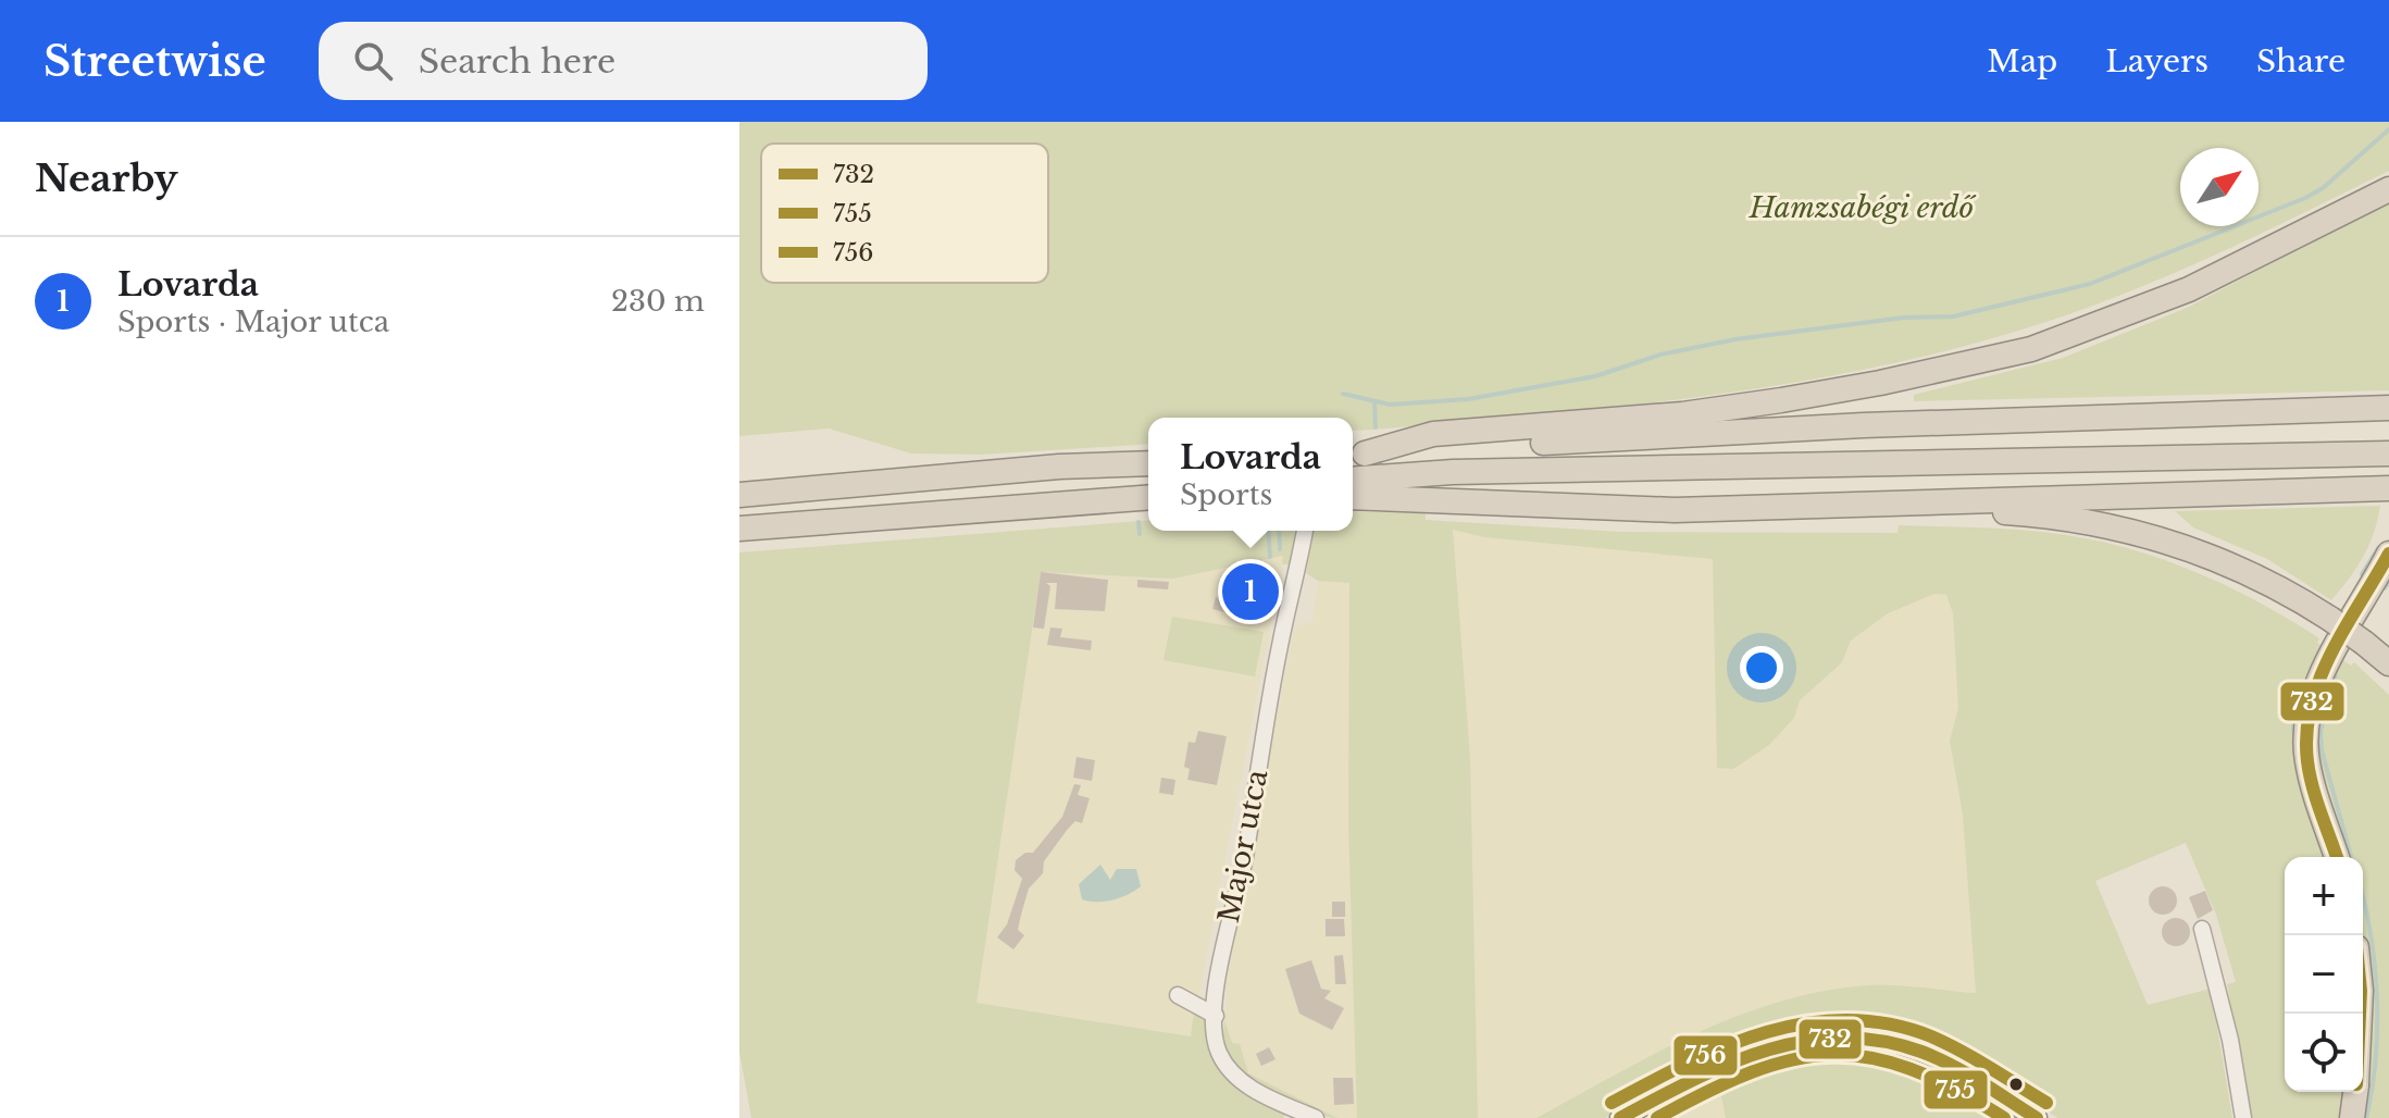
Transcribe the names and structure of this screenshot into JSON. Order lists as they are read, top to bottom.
{
  "streets": {
    "street": ["Major utca"]
  },
  "parks": ["Hamzsabégi erdő"],
  "lines": ["transit line 732", "transit line 756", "transit line 755"],
  "legend": ["732", "755", "756"],
  "north": "top right",
  "page": {
    "header": "Streetwise",
    "search": "Search here",
    "nav": ["Map", "Layers", "Share"],
    "heading": "Nearby",
    "list": [
      {
        "mark": "1",
        "name": "Lovarda",
        "note": "Sports · Major utca",
        "value": "230 m"
      }
    ],
    "popup": ["Lovarda", "Sports"],
    "pins": "1",
    "map_buttons": ["+", "−"]
  }
}
